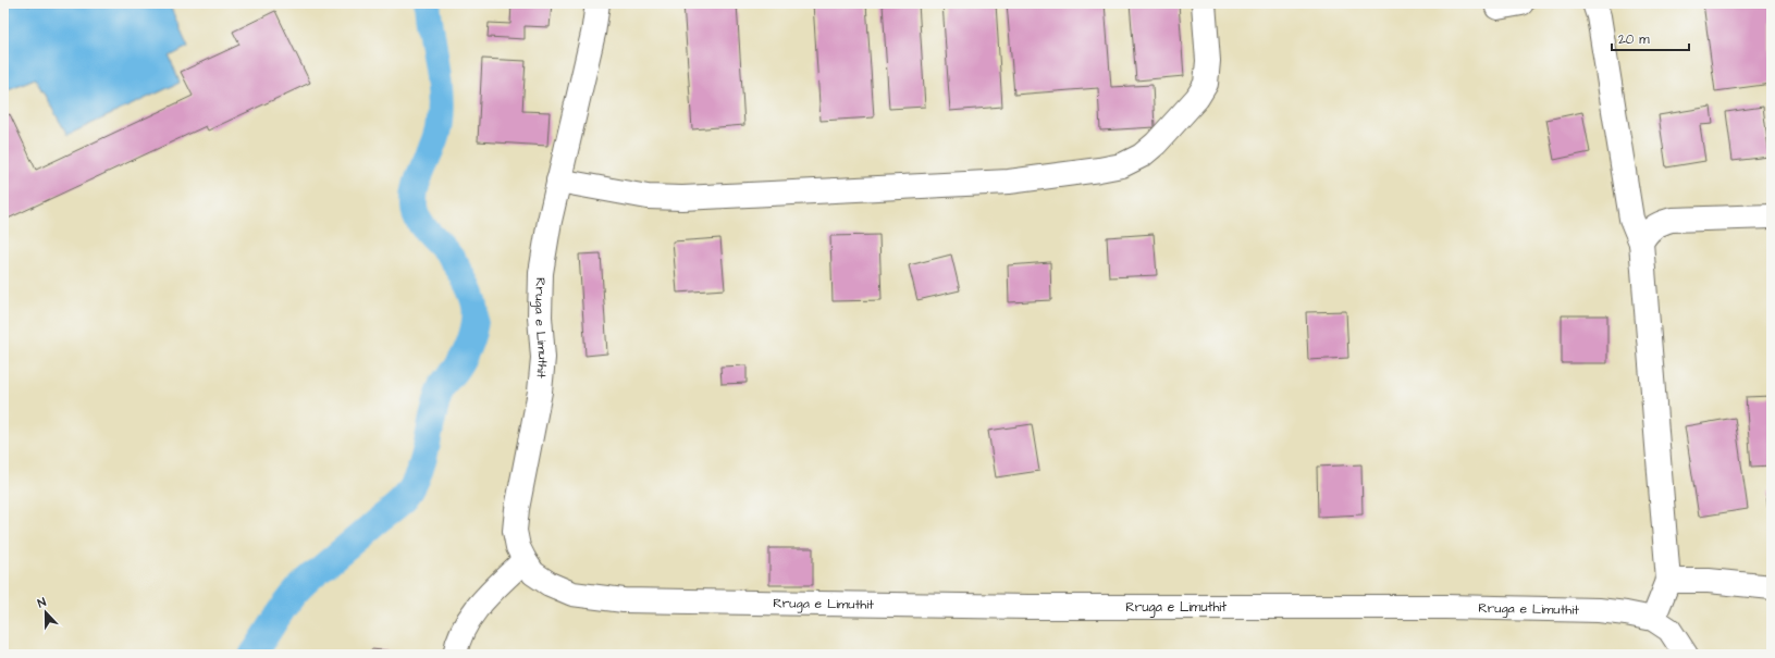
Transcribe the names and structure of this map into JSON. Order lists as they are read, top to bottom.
{
  "streets": {
    "street": ["Rruga e Limuthit"]
  },
  "scale_bar": "20 m",
  "north": "top"
}
